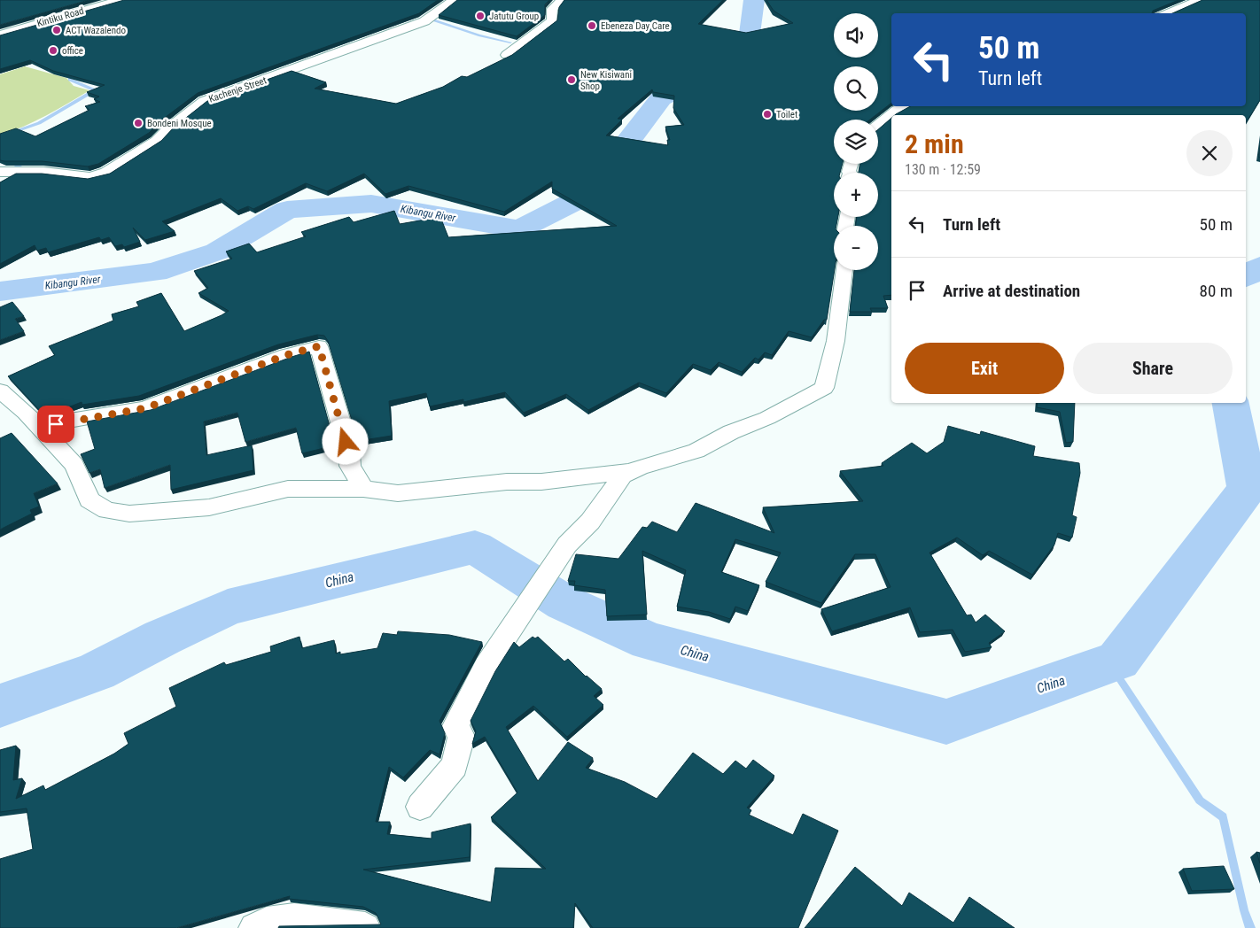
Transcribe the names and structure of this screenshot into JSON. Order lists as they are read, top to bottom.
{
  "streets": {
    "street": ["Kintiku Road", "Kachenje Street"]
  },
  "water": ["Kibangu River", "China"],
  "places": [
    "Jatutu Group",
    "Ebeneza Day Care",
    "ACT Wazalendo",
    "office",
    "New Kisiwani Shop",
    "Toilet",
    "Bondeni Mosque"
  ],
  "page": {
    "map_buttons": ["+", "−"],
    "turn": ["50 m", "Turn left"],
    "heading": ["2 min", "130 m · 12:59"],
    "list": [
      {
        "name": "Turn left",
        "value": "50 m"
      },
      {
        "name": "Arrive at destination",
        "value": "80 m"
      }
    ],
    "buttons": ["Exit", "Share"]
  }
}
